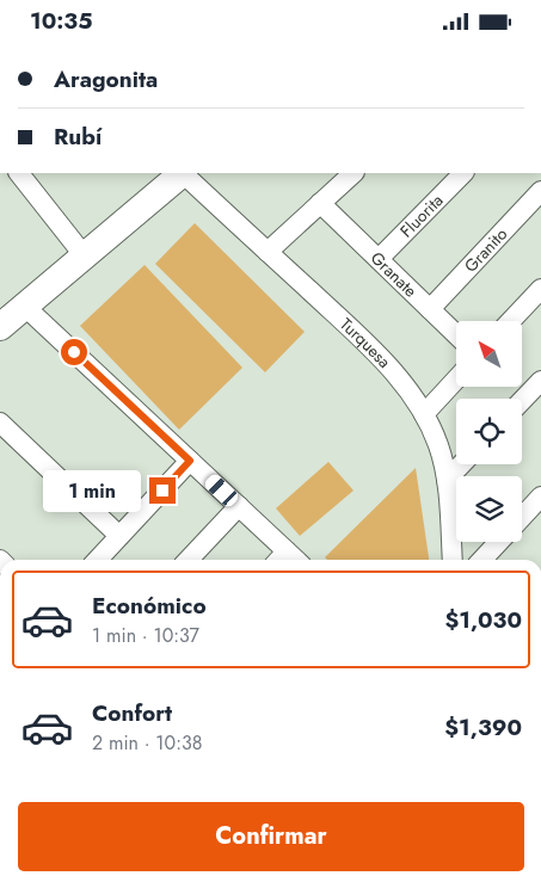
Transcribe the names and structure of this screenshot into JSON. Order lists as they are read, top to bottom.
{
  "streets": {
    "street": [
      "Fluorita",
      "Granito",
      "Granate",
      "Turquesa"
    ]
  },
  "crossings": [
    ["Fluorita", "Granate"],
    ["Granito", "Granate"]
  ],
  "north": "top left",
  "page": {
    "status": "10:35",
    "banner": ["Aragonita", "Rubí"],
    "bubble": "1 min",
    "list": [
      {
        "name": "Económico",
        "note": "1 min · 10:37",
        "value": "$1,030"
      },
      {
        "name": "Confort",
        "note": "2 min · 10:38",
        "value": "$1,390"
      }
    ],
    "buttons": "Confirmar"
  }
}
